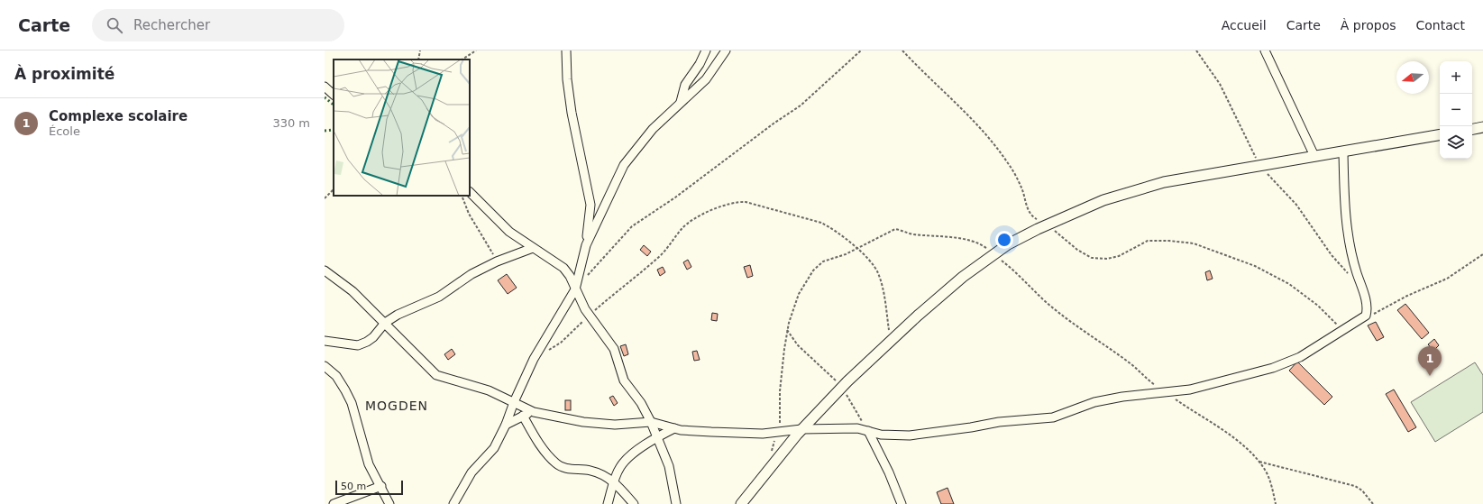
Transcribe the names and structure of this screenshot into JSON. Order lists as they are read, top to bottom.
{
  "districts": ["MOGDEN"],
  "scale_bar": "50 m",
  "north": "left",
  "page": {
    "header": "Carte",
    "search": "Rechercher",
    "nav": [
      "Accueil",
      "Carte",
      "À propos",
      "Contact"
    ],
    "heading": "À proximité",
    "map_buttons": ["+", "−"],
    "list": [
      {
        "mark": "1",
        "name": "Complexe scolaire",
        "note": "École",
        "value": "330 m"
      }
    ],
    "pins": "1",
    "scale": "50 m"
  }
}
